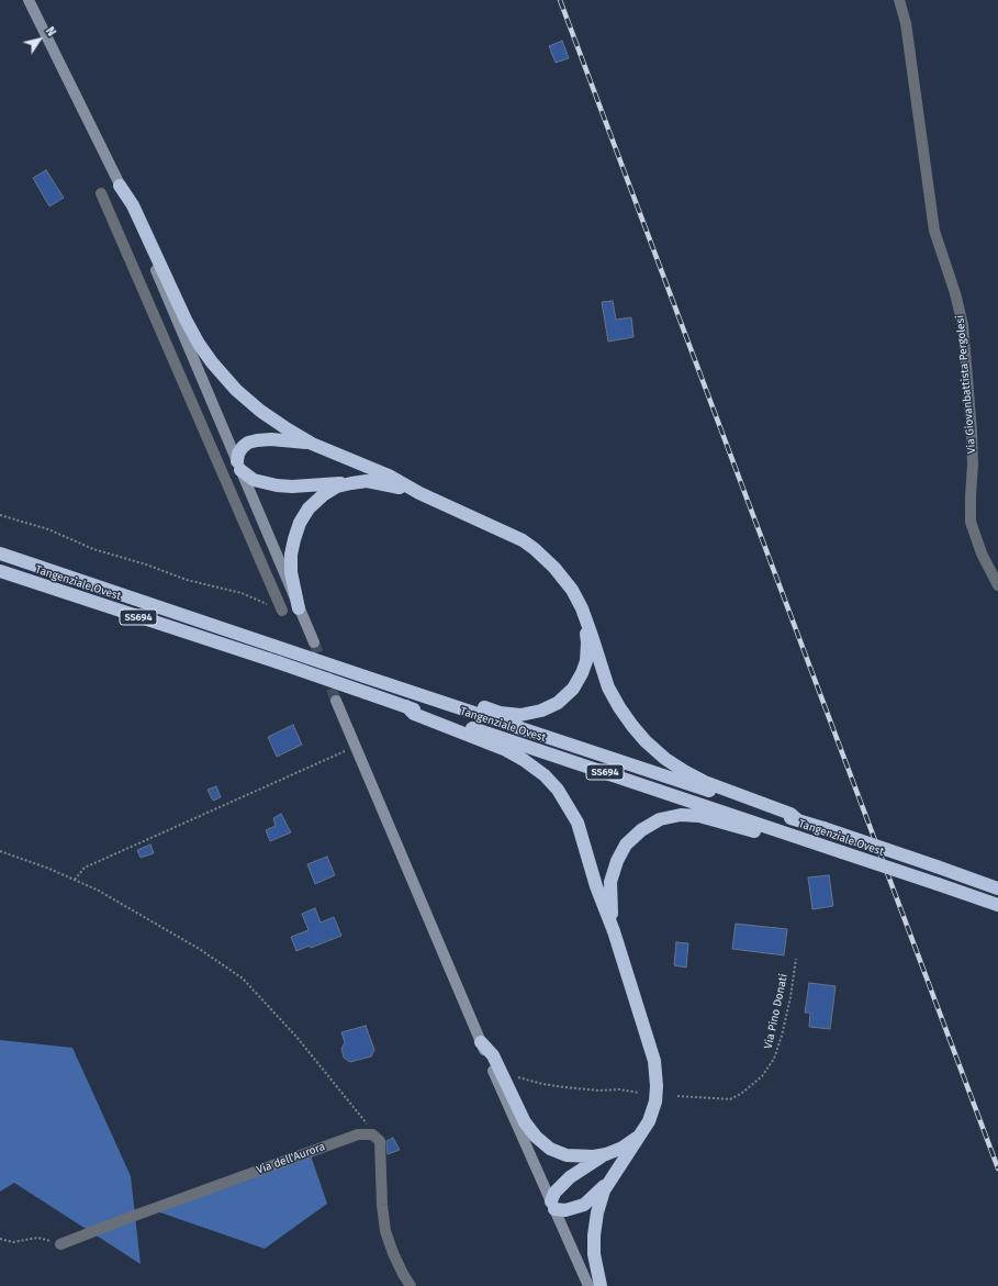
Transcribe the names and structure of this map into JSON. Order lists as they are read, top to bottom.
{
  "streets": {
    "highway": ["Tangenziale Ovest", "SS694"],
    "street": ["Via Giovanbattista Pergolesi", "Via dell'Aurora"],
    "path": ["Via Pino Donati"]
  },
  "north": "top right"
}
